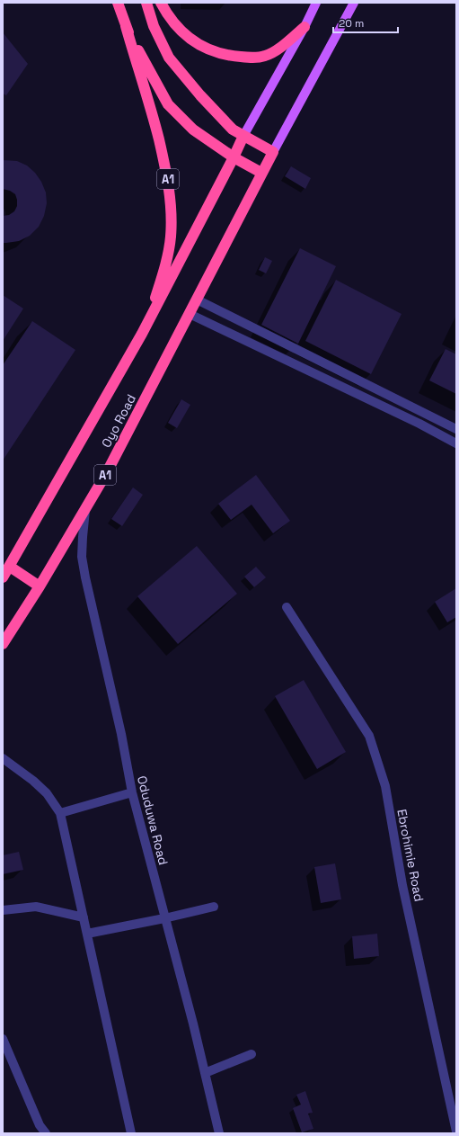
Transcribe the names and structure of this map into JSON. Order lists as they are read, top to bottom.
{
  "streets": {
    "highway": ["A1", "Oyo Road"],
    "street": ["Oduduwa Road", "Ebrohimie Road"]
  },
  "crossings": [
    ["A1", "Oyo Road"],
    ["Oyo Road", "Oduduwa Road"]
  ],
  "scale_bar": "20 m"
}
